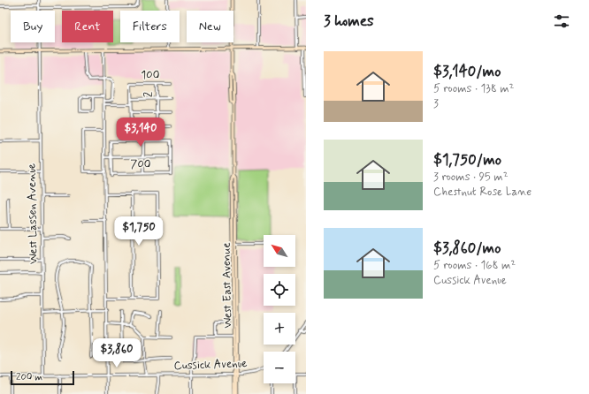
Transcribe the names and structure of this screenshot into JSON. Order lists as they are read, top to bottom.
{
  "streets": {
    "main road": ["West East Avenue"],
    "street": [
      "100",
      "2",
      "700",
      "West Lassen Avenue",
      "Cussick Avenue"
    ]
  },
  "crossings": [
    ["100", "2"],
    ["West Lassen Avenue", "Cussick Avenue"],
    ["West East Avenue", "Cussick Avenue"]
  ],
  "scale_bar": "200 m",
  "north": "top left",
  "page": {
    "heading": "3 homes",
    "chip": [
      "Buy",
      "Rent",
      "Filters",
      "New"
    ],
    "list": [
      {
        "name": "$3,140/mo",
        "note": "5 rooms · 138 m² · 3"
      },
      {
        "name": "$1,750/mo",
        "note": "3 rooms · 95 m² · Chestnut Rose Lane"
      },
      {
        "name": "$3,860/mo",
        "note": "5 rooms · 168 m² · Cussick Avenue"
      }
    ],
    "price": ["$3,140", "$1,750", "$3,860"],
    "map_buttons": ["+", "−"],
    "scale": "200 m"
  }
}
